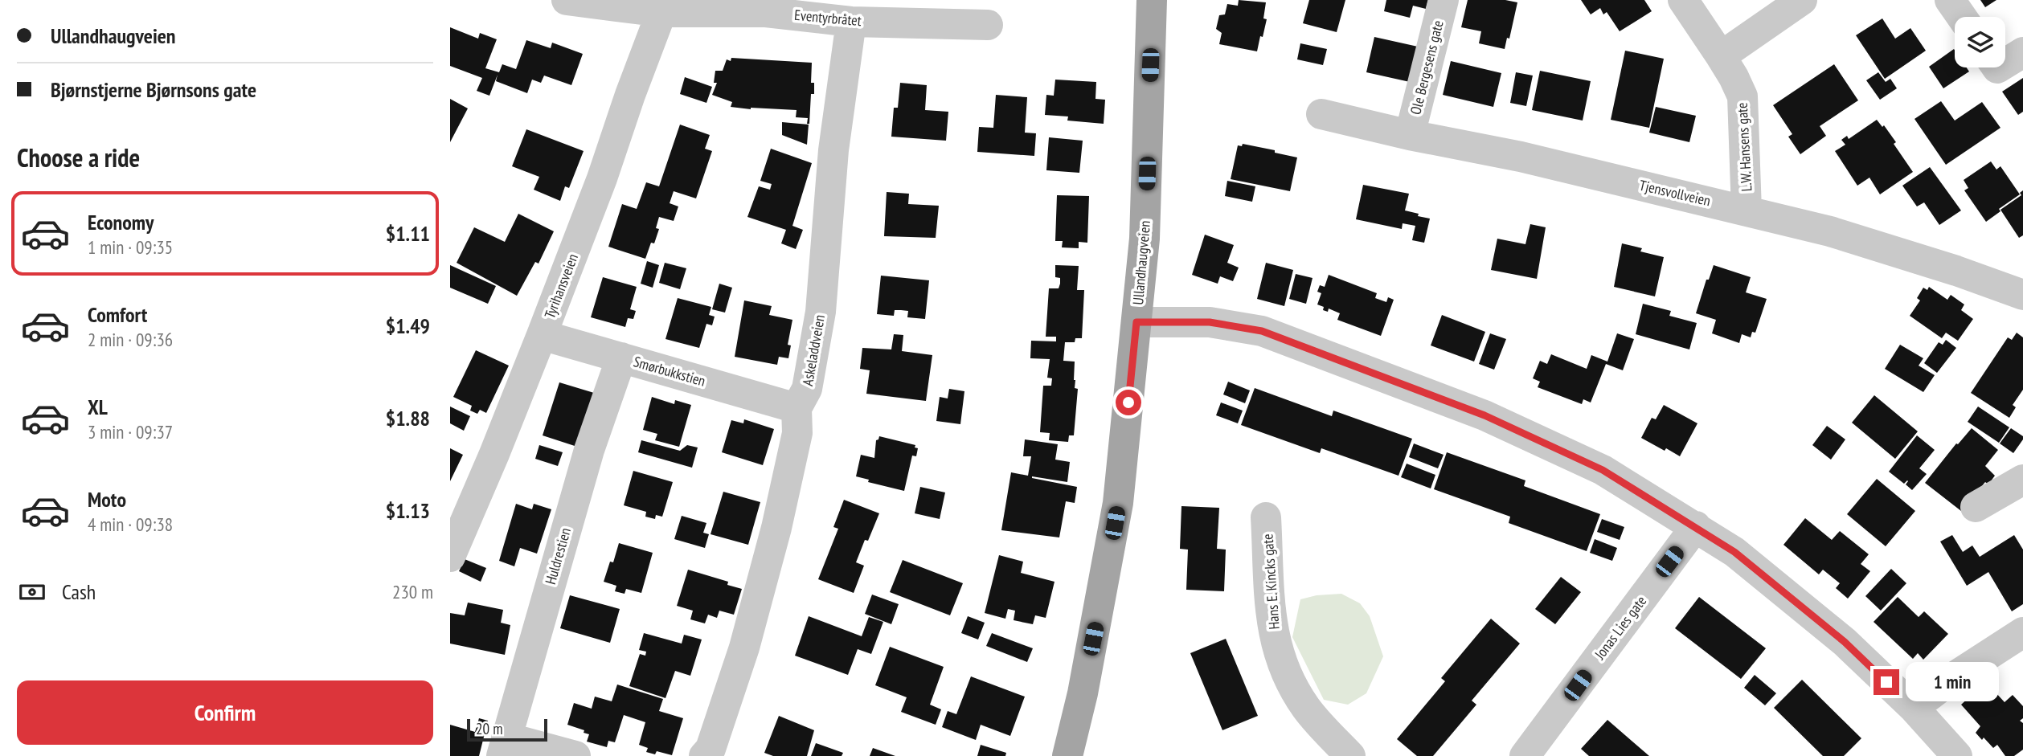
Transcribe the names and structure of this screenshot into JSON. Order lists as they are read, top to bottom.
{
  "streets": {
    "main road": ["Ullandhaugveien"],
    "street": [
      "Eventyrbråtet",
      "Ole Bergesens gate",
      "L.W. Hansens gate",
      "Tjensvollveien",
      "Tyrihansveien",
      "Askeladdveien",
      "Smørbukkstien",
      "Huldrestien",
      "Hans E. Kincks gate",
      "Jonas Lies gate"
    ]
  },
  "crossings": [
    ["Eventyrbråtet", "Tyrihansveien"],
    ["Eventyrbråtet", "Askeladdveien"],
    ["Ole Bergesens gate", "Tjensvollveien"],
    ["L.W. Hansens gate", "Tjensvollveien"],
    ["Tyrihansveien", "Smørbukkstien"],
    ["Askeladdveien", "Smørbukkstien"],
    ["Smørbukkstien", "Huldrestien"]
  ],
  "scale_bar": "20 m",
  "page": {
    "banner": ["Ullandhaugveien", "Bjørnstjerne Bjørnsons gate"],
    "heading": "Choose a ride",
    "list": [
      {
        "name": "Economy",
        "note": "1 min · 09:35",
        "value": "$1.11"
      },
      {
        "name": "Comfort",
        "note": "2 min · 09:36",
        "value": "$1.49"
      },
      {
        "name": "XL",
        "note": "3 min · 09:37",
        "value": "$1.88"
      },
      {
        "name": "Moto",
        "note": "4 min · 09:38",
        "value": "$1.13"
      }
    ],
    "pay": ["Cash", "230 m"],
    "bubble": "1 min",
    "buttons": "Confirm",
    "scale": "20 m"
  }
}
